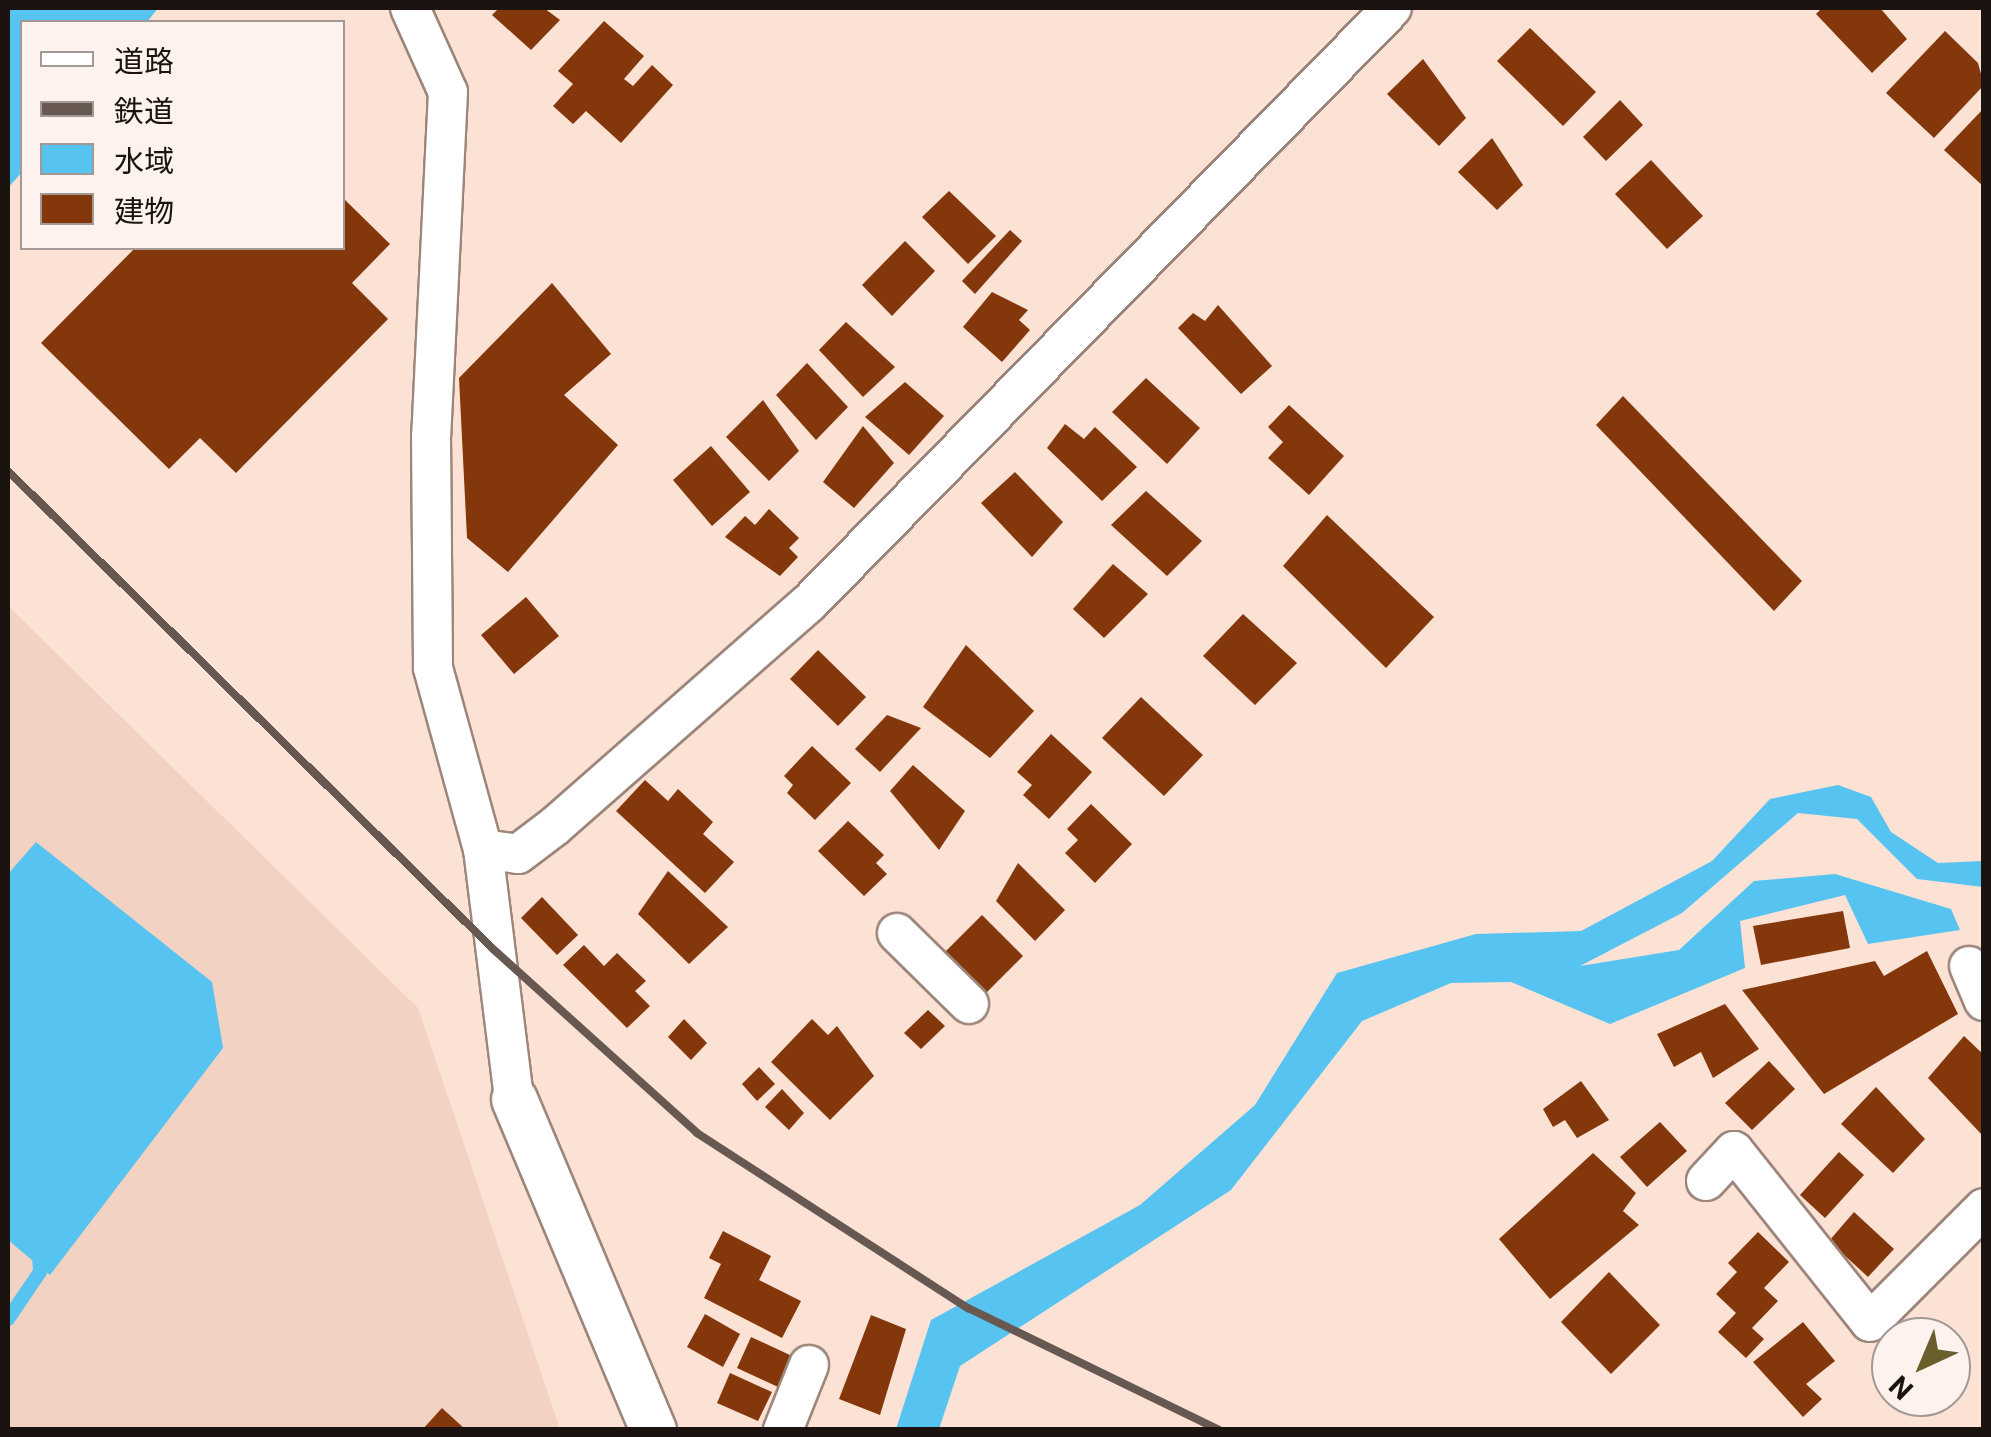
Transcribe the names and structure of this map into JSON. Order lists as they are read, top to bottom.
{
  "legend": [
    "道路",
    "鉄道",
    "水域",
    "建物"
  ],
  "north": "bottom left"
}
